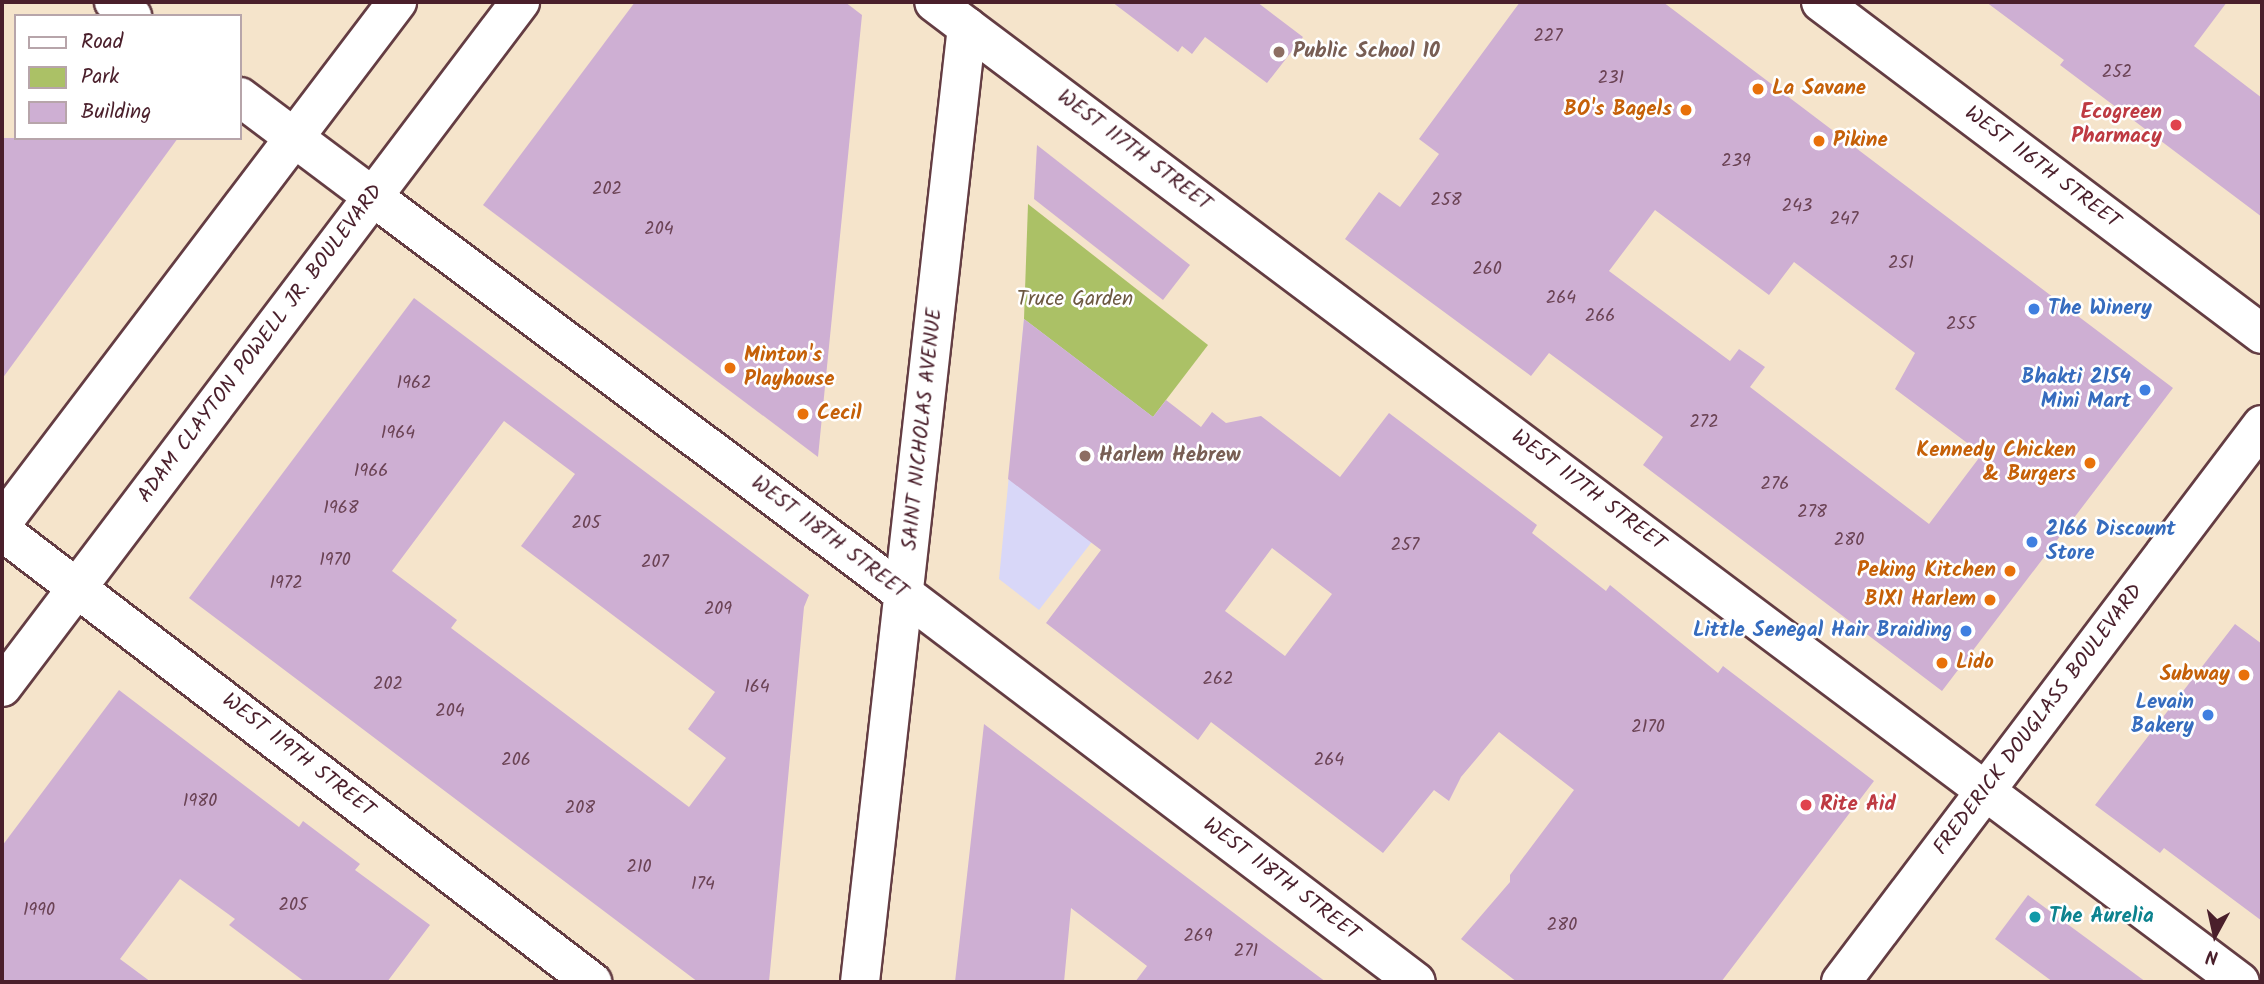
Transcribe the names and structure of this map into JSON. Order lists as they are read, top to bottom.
{
  "streets": {
    "main road": [
      "WEST 117TH STREET",
      "WEST 116TH STREET",
      "ADAM CLAYTON POWELL JR. BOULEVARD",
      "SAINT NICHOLAS AVENUE",
      "WEST 118TH STREET",
      "FREDERICK DOUGLASS BOULEVARD",
      "WEST 119TH STREET"
    ]
  },
  "crossings": [
    ["WEST 117TH STREET", "SAINT NICHOLAS AVENUE"],
    ["WEST 117TH STREET", "FREDERICK DOUGLASS BOULEVARD"],
    ["ADAM CLAYTON POWELL JR. BOULEVARD", "WEST 118TH STREET"],
    ["ADAM CLAYTON POWELL JR. BOULEVARD", "WEST 119TH STREET"],
    ["SAINT NICHOLAS AVENUE", "WEST 118TH STREET"]
  ],
  "parks": ["Truce Garden"],
  "places": [
    "Public School 10",
    "La Savane",
    "BO's Bagels",
    "Ecogreen Pharmacy",
    "Pikine",
    "The Winery",
    "Minton's Playhouse",
    "Bhakti 2154 Mini Mart",
    "Cecil",
    "Harlem Hebrew",
    "Kennedy Chicken & Burgers",
    "2166 Discount Store",
    "Peking Kitchen",
    "BIXI Harlem",
    "Little Senegal Hair Braiding",
    "Lido",
    "Subway",
    "Levain Bakery",
    "Rite Aid",
    "The Aurelia"
  ],
  "house_numbers": [
    "227",
    "252",
    "231",
    "239",
    "202",
    "258",
    "243",
    "247",
    "204",
    "251",
    "260",
    "264",
    "266",
    "255",
    "1962",
    "272",
    "1964",
    "1966",
    "276",
    "1968",
    "278",
    "205",
    "280",
    "257",
    "1970",
    "207",
    "1972",
    "209",
    "262",
    "202",
    "164",
    "204",
    "2170",
    "206",
    "264",
    "1980",
    "208",
    "210",
    "174",
    "205",
    "1990",
    "280",
    "269",
    "271"
  ],
  "legend": ["Road", "Park", "Building"],
  "north": "bottom"
}
